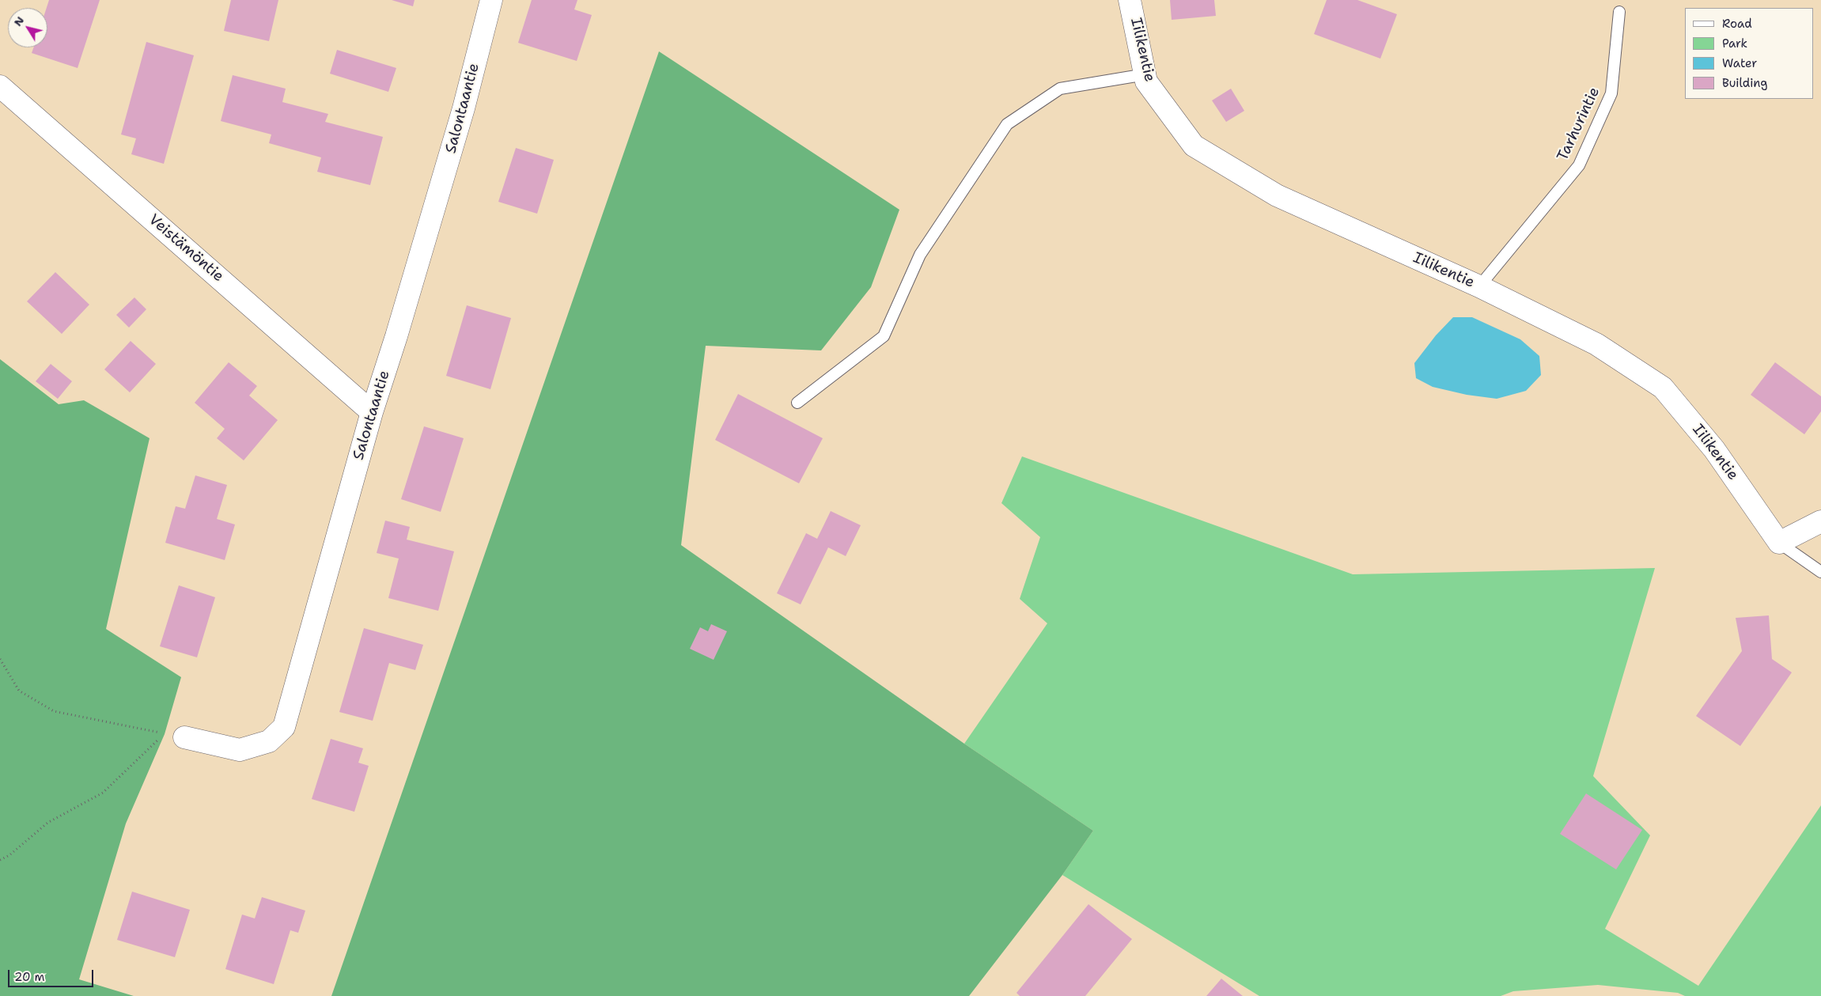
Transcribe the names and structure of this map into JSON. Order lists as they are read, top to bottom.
{
  "streets": {
    "street": ["Iilikentie", "Salontaantie", "Veistämöntie"],
    "lane": ["Tarhurintie"]
  },
  "crossings": [
    ["Iilikentie", "Tarhurintie"],
    ["Salontaantie", "Veistämöntie"]
  ],
  "legend": [
    "Road",
    "Park",
    "Water",
    "Building"
  ],
  "scale_bar": "20 m",
  "north": "top left"
}
